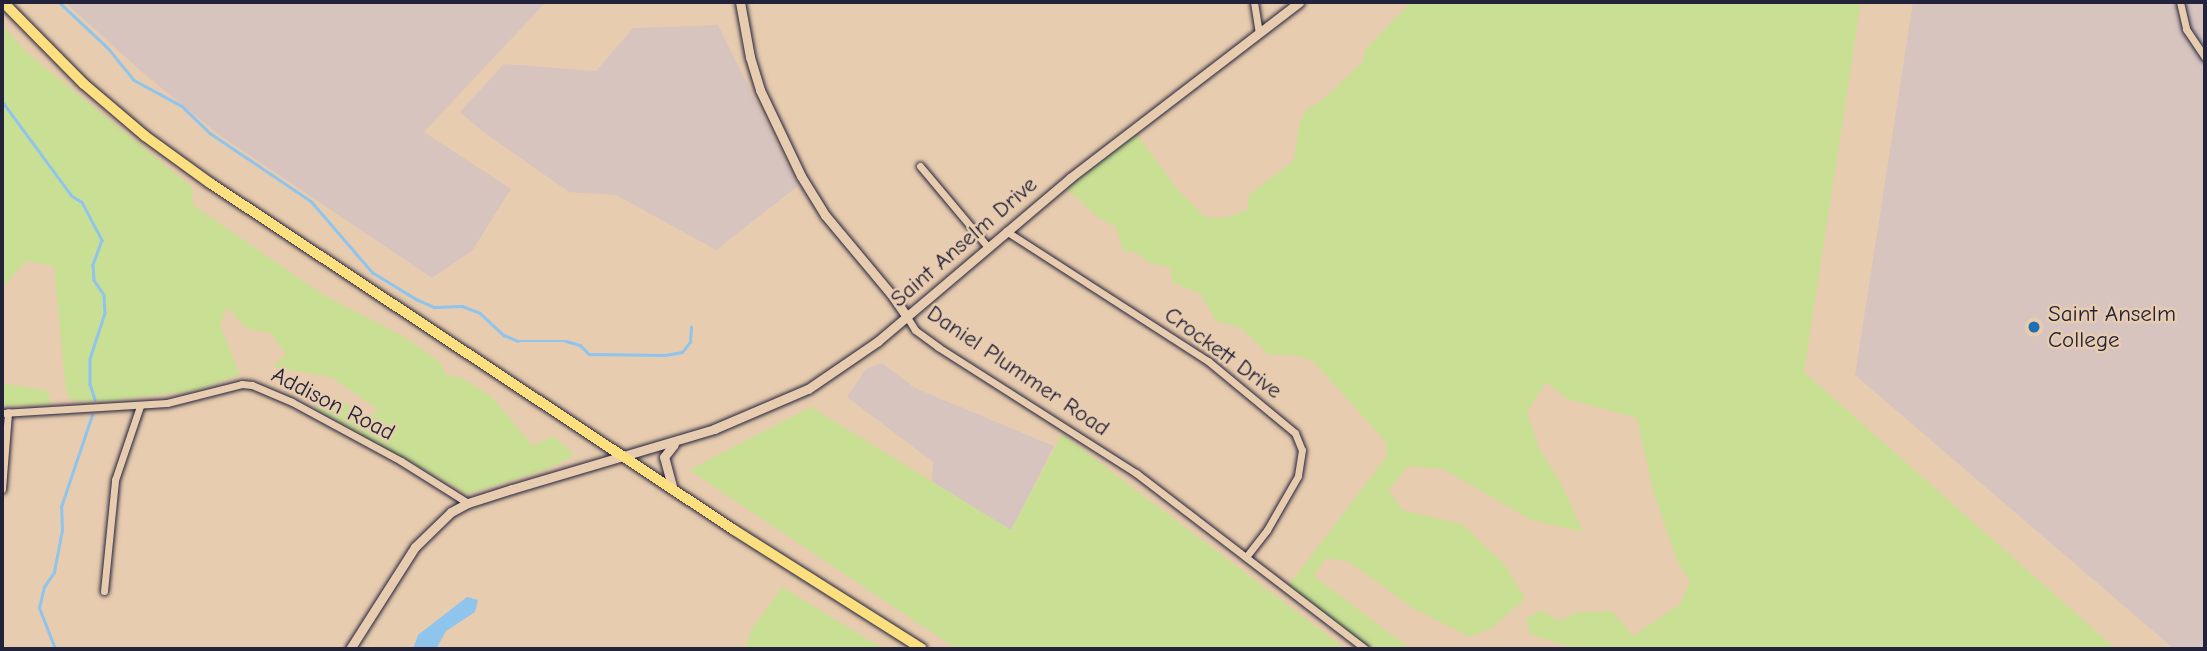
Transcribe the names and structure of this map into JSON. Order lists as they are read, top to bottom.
{
  "streets": {
    "street": [
      "Saint Anselm Drive",
      "Crockett Drive",
      "Daniel Plummer Road",
      "Addison Road"
    ]
  },
  "crossings": [
    ["Saint Anselm Drive", "Crockett Drive"],
    ["Saint Anselm Drive", "Daniel Plummer Road"],
    ["Saint Anselm Drive", "Addison Road"],
    ["Crockett Drive", "Daniel Plummer Road"]
  ],
  "places": ["Saint Anselm College"]
}
